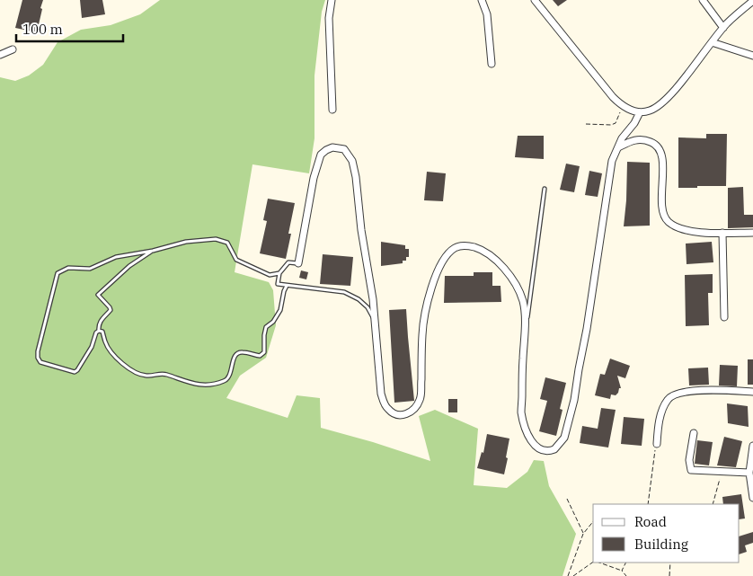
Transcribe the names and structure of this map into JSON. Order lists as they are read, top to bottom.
{
  "legend": ["Road", "Building"],
  "scale_bar": "100 m"
}
